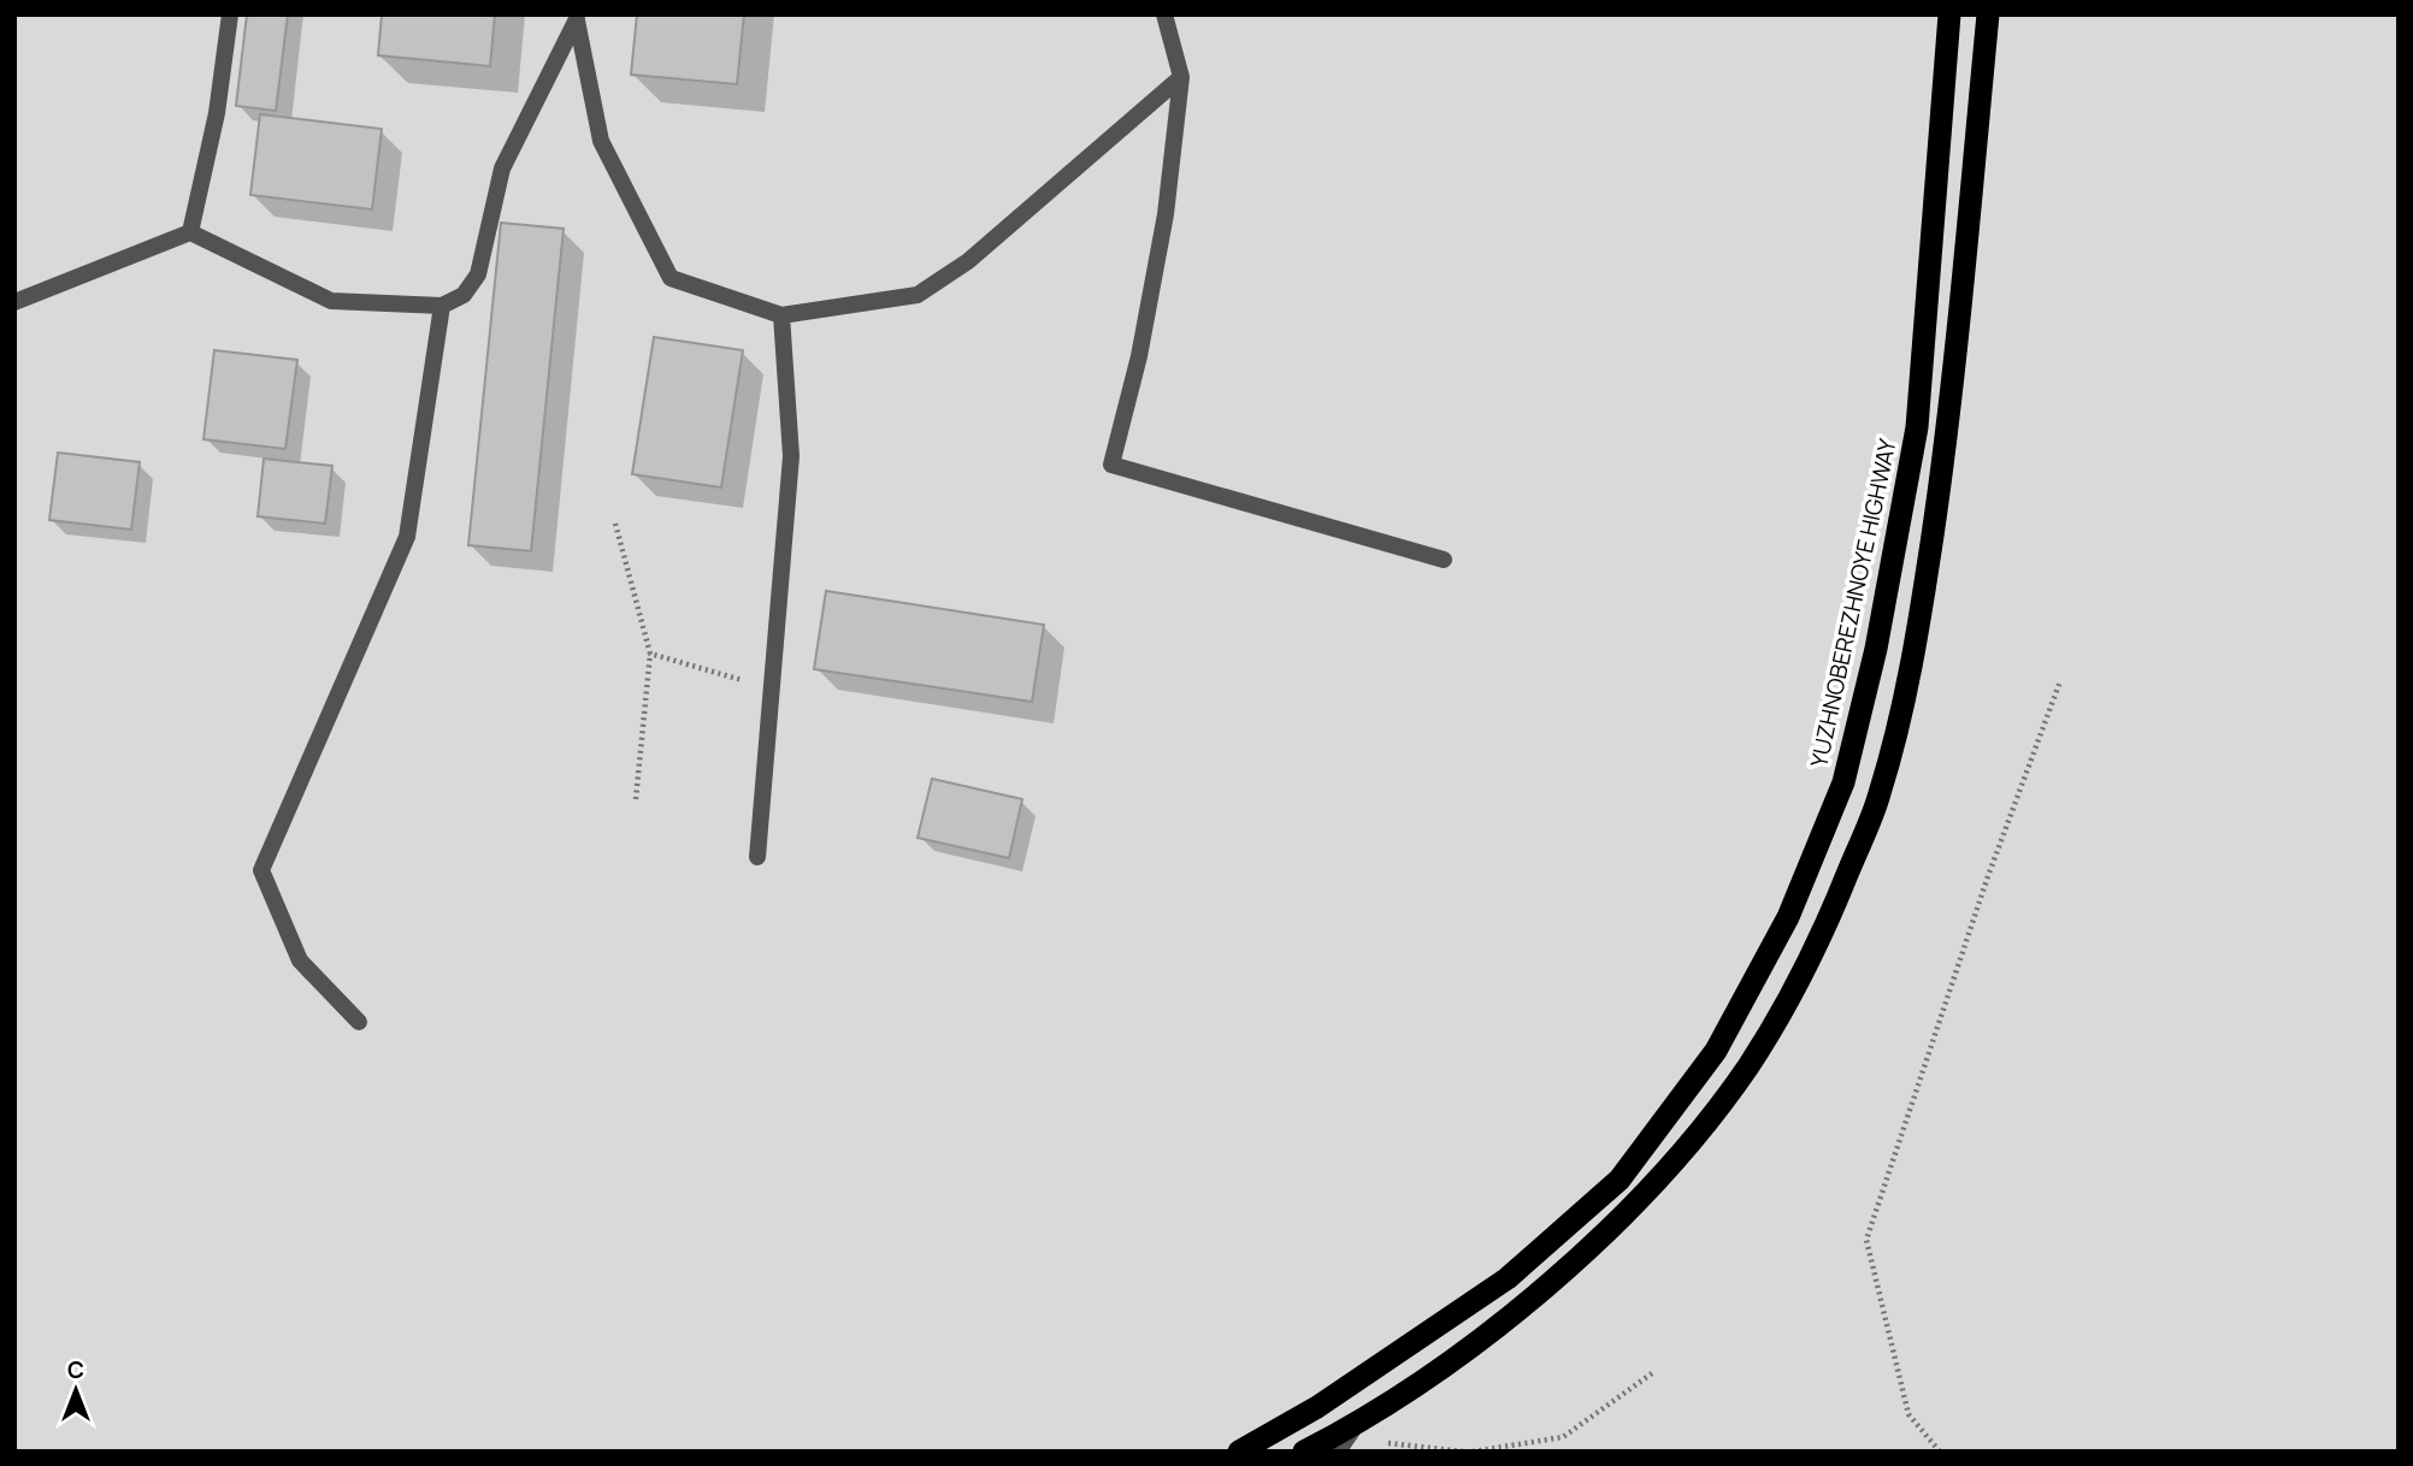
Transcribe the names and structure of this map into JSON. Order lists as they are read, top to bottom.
{
  "streets": {
    "highway": ["YUZHNOBEREZHNOYE HIGHWAY"]
  },
  "north": "top"
}
